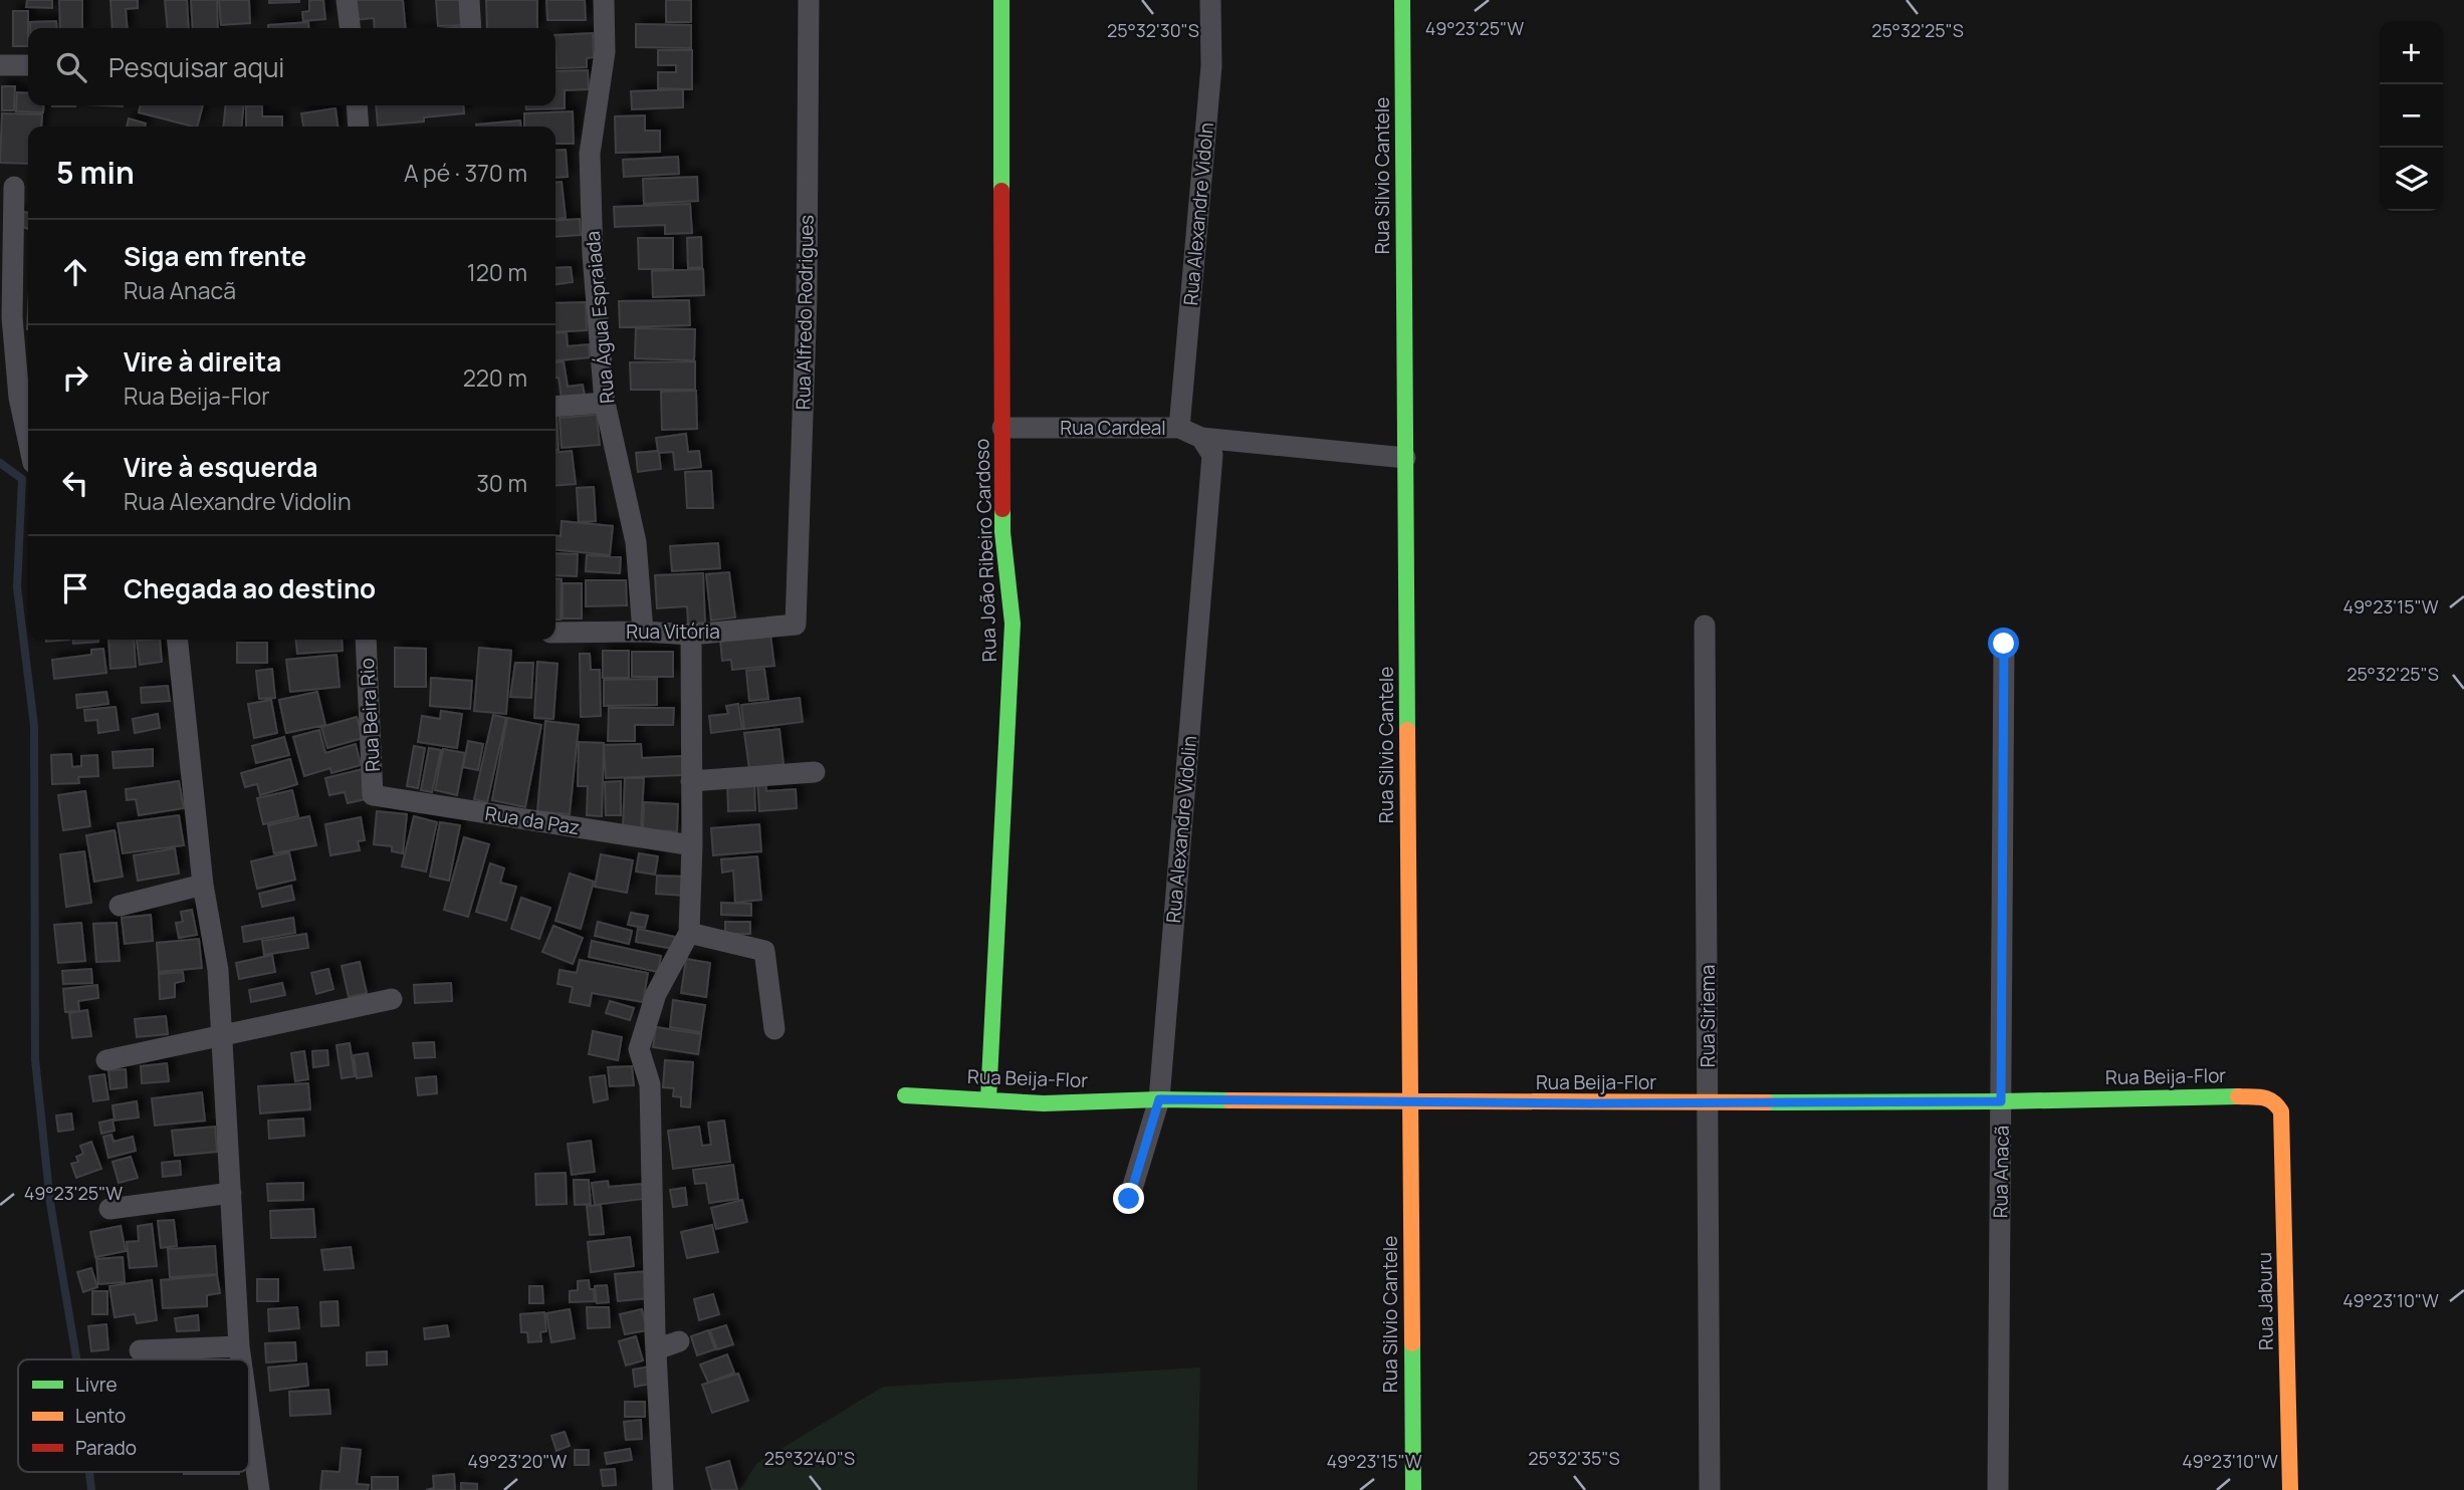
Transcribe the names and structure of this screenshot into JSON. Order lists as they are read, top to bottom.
{
  "streets": {
    "street": [
      "Rua Silvio Cantele",
      "Rua Alexandre Vidoln",
      "Rua Alfredo Rodrigues",
      "Rua Água Espraiada",
      "Rua Cardeal",
      "Rua João Ribeiro Cardoso",
      "Rua Vitória",
      "Rua Beira Rio",
      "Rua da Paz",
      "Rua Alexandre Vidolin",
      "Rua Siriema",
      "Rua Beija-Flor",
      "Rua Anacã",
      "Rua Jaburu"
    ]
  },
  "crossings": [
    ["Rua Silvio Cantele", "Rua Cardeal"],
    ["Rua Silvio Cantele", "Rua Beija-Flor"],
    ["Rua Alexandre Vidoln", "Rua Cardeal"],
    ["Rua Alfredo Rodrigues", "Rua Vitória"],
    ["Rua Água Espraiada", "Rua Vitória"],
    ["Rua Cardeal", "Rua João Ribeiro Cardoso"],
    ["Rua Cardeal", "Rua Alexandre Vidolin"],
    ["Rua João Ribeiro Cardoso", "Rua Beija-Flor"],
    ["Rua Beira Rio", "Rua da Paz"],
    ["Rua Alexandre Vidolin", "Rua Beija-Flor"],
    ["Rua Siriema", "Rua Beija-Flor"],
    ["Rua Beija-Flor", "Rua Anacã"],
    ["Rua Beija-Flor", "Rua Jaburu"]
  ],
  "legend": ["Livre", "Lento", "Parado"],
  "page": {
    "map_buttons": ["+", "−"],
    "search": "Pesquisar aqui",
    "heading": ["5 min", "A pé · 370 m"],
    "list": [
      ["Siga em frente", "Rua Anacã", "120 m"],
      ["Vire à direita", "Rua Beija-Flor", "220 m"],
      ["Vire à esquerda", "Rua Alexandre Vidolin", "30 m"],
      "Chegada ao destino"
    ]
  },
  "coordinates": [
    "49°23'25\"W",
    "25°32'30\"S",
    "25°32'25\"S",
    "49°23'15\"W",
    "49°23'10\"W",
    "25°32'40\"S",
    "25°32'35\"S",
    "49°23'20\"W"
  ]
}
